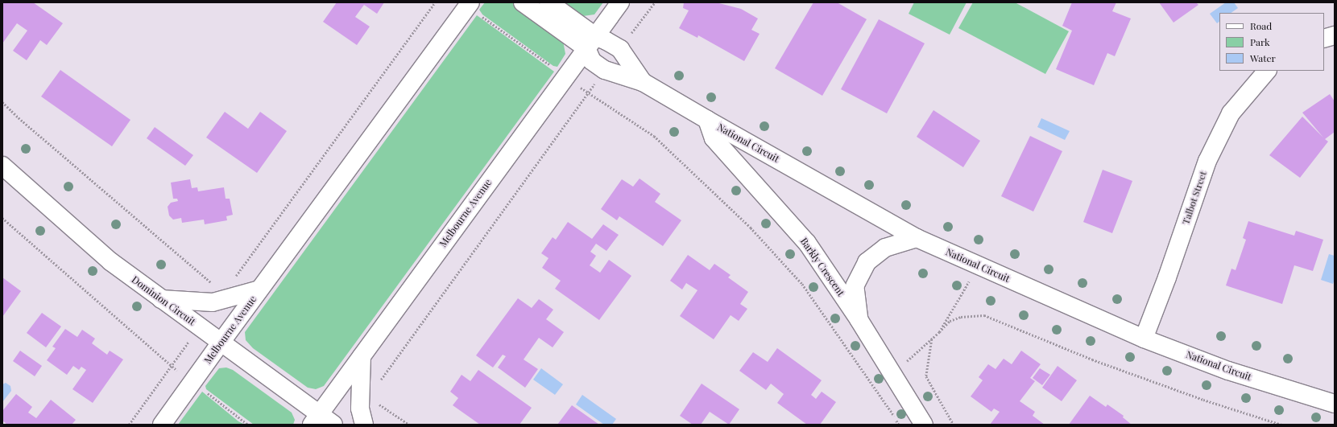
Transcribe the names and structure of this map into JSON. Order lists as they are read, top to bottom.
{
  "streets": {
    "street": [
      "National Circuit",
      "Talbot Street",
      "Melbourne Avenue",
      "Barkly Crescent",
      "Dominion Circuit"
    ]
  },
  "crossings": [
    ["National Circuit", "Talbot Street"],
    ["National Circuit", "Melbourne Avenue"],
    ["National Circuit", "Barkly Crescent"],
    ["Melbourne Avenue", "Dominion Circuit"]
  ],
  "legend": ["Road", "Park", "Water"]
}
